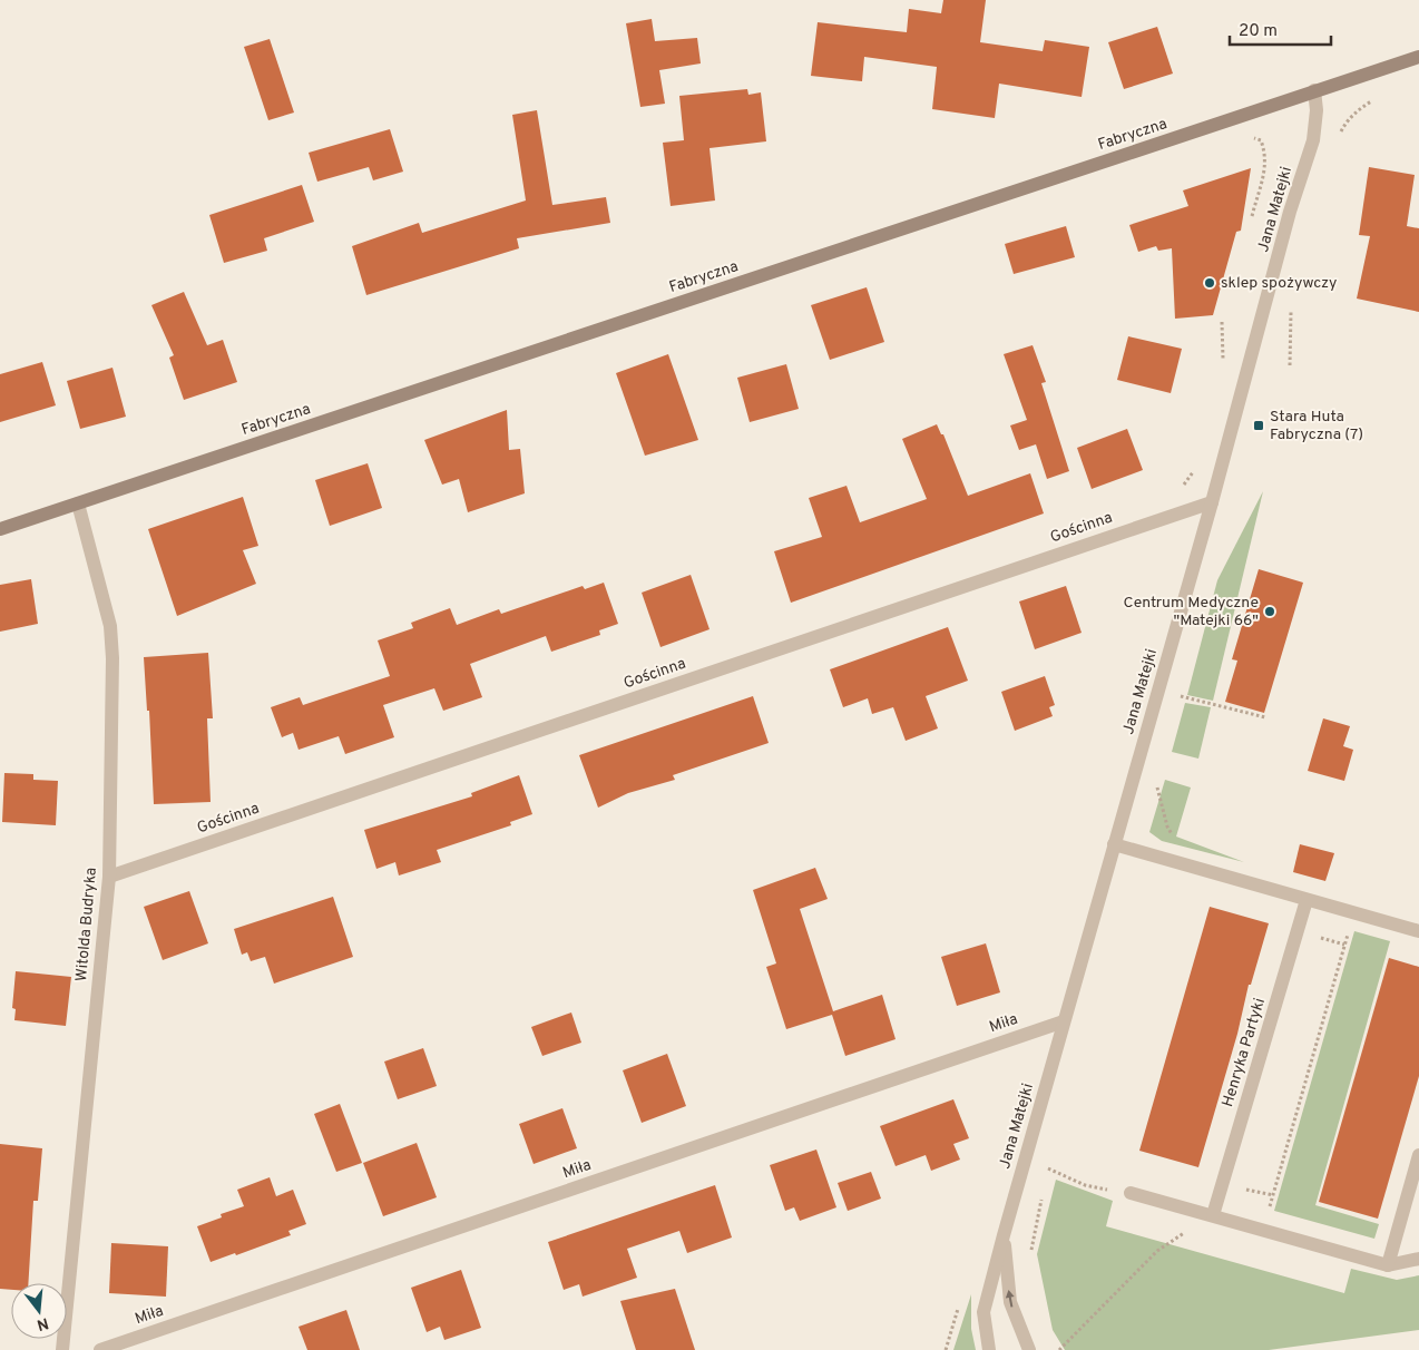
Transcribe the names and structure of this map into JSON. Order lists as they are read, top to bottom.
{
  "streets": {
    "street": [
      "Fabryczna",
      "Jana Matejki",
      "Gościnna",
      "Witolda Budryka",
      "Miła",
      "Henryka Partyki"
    ]
  },
  "crossings": [
    ["Fabryczna", "Jana Matejki"],
    ["Fabryczna", "Witolda Budryka"],
    ["Jana Matejki", "Gościnna"],
    ["Jana Matejki", "Miła"],
    ["Gościnna", "Witolda Budryka"]
  ],
  "places": {
    "other": ["sklep spożywczy", "Centrum Medyczne \"Matejki 66\""],
    "transit": ["Stara Huta Fabryczna (7)"]
  },
  "scale_bar": "20 m",
  "north": "bottom"
}
